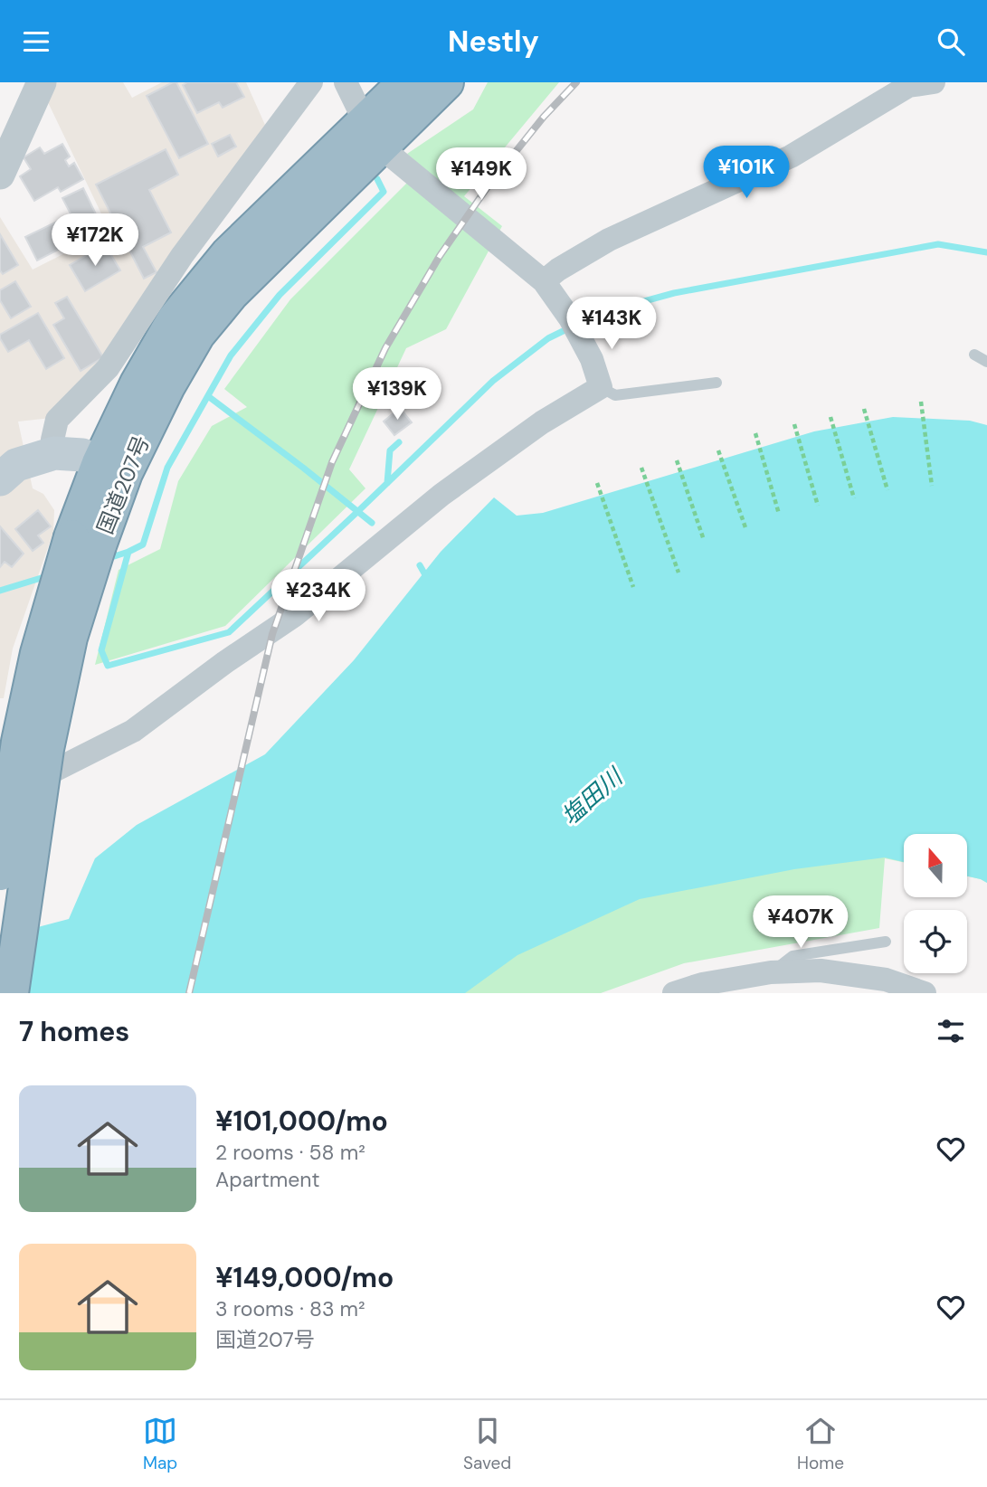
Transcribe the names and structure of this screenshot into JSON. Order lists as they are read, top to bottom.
{
  "streets": {
    "highway": ["国道207号"]
  },
  "water": ["塩田川"],
  "north": "top",
  "page": {
    "header": "Nestly",
    "price": [
      "¥101K",
      "¥149K",
      "¥172K",
      "¥143K",
      "¥139K",
      "¥234K",
      "¥407K"
    ],
    "heading": "7 homes",
    "list": [
      {
        "name": "¥101,000/mo",
        "note": "2 rooms · 58 m² · Apartment"
      },
      {
        "name": "¥149,000/mo",
        "note": "3 rooms · 83 m² · 国道207号"
      }
    ],
    "tabs": ["Map", "Saved", "Home"]
  }
}
